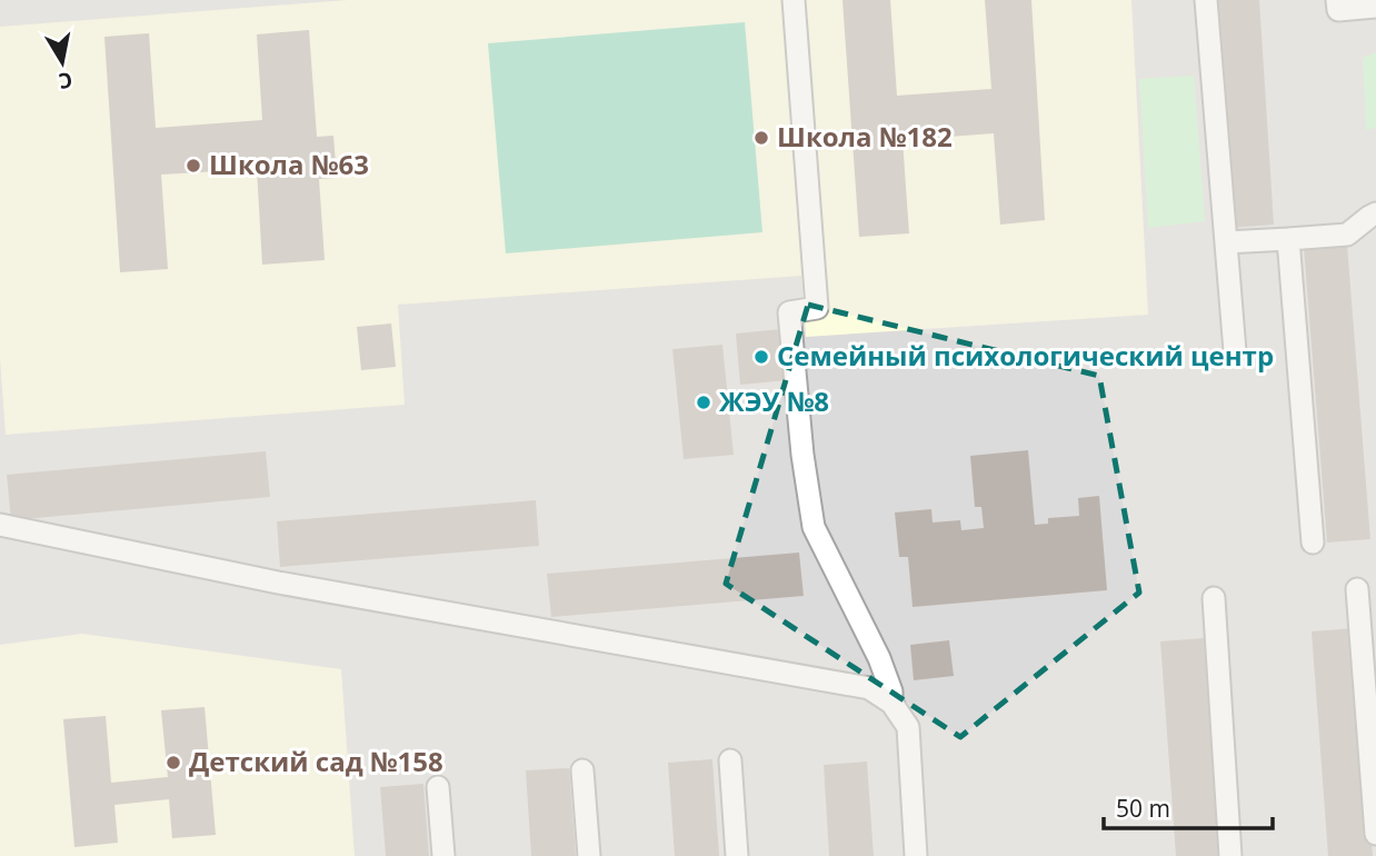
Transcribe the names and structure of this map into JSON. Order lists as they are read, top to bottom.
{
  "places": [
    "Школа №182",
    "Школа №63",
    "Семейный психологический центр",
    "ЖЭУ №8",
    "Детский сад №158"
  ],
  "scale_bar": "50 m",
  "north": "bottom"
}
